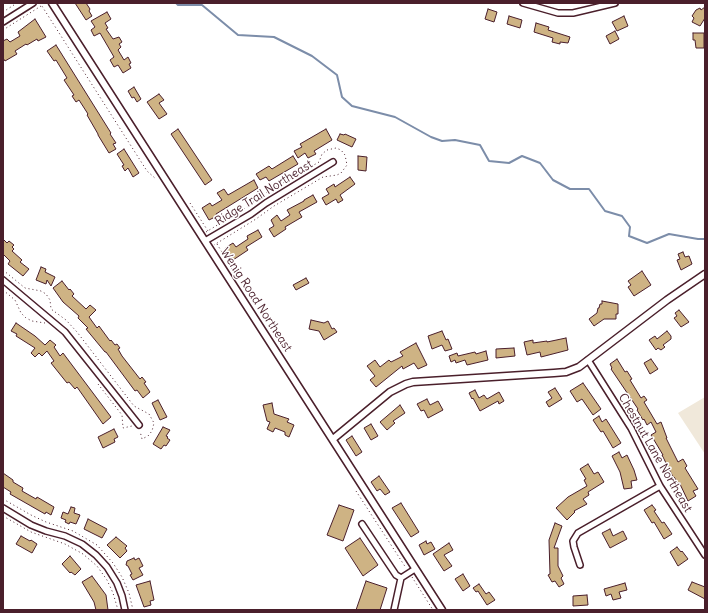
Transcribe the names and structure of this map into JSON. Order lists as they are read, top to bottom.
{
  "streets": {
    "street": ["Ridge Trail Northeast", "Wenig Road Northeast", "Chestnut Lane Northeast"]
  },
  "crossings": [
    ["Ridge Trail Northeast", "Wenig Road Northeast"]
  ]
}
